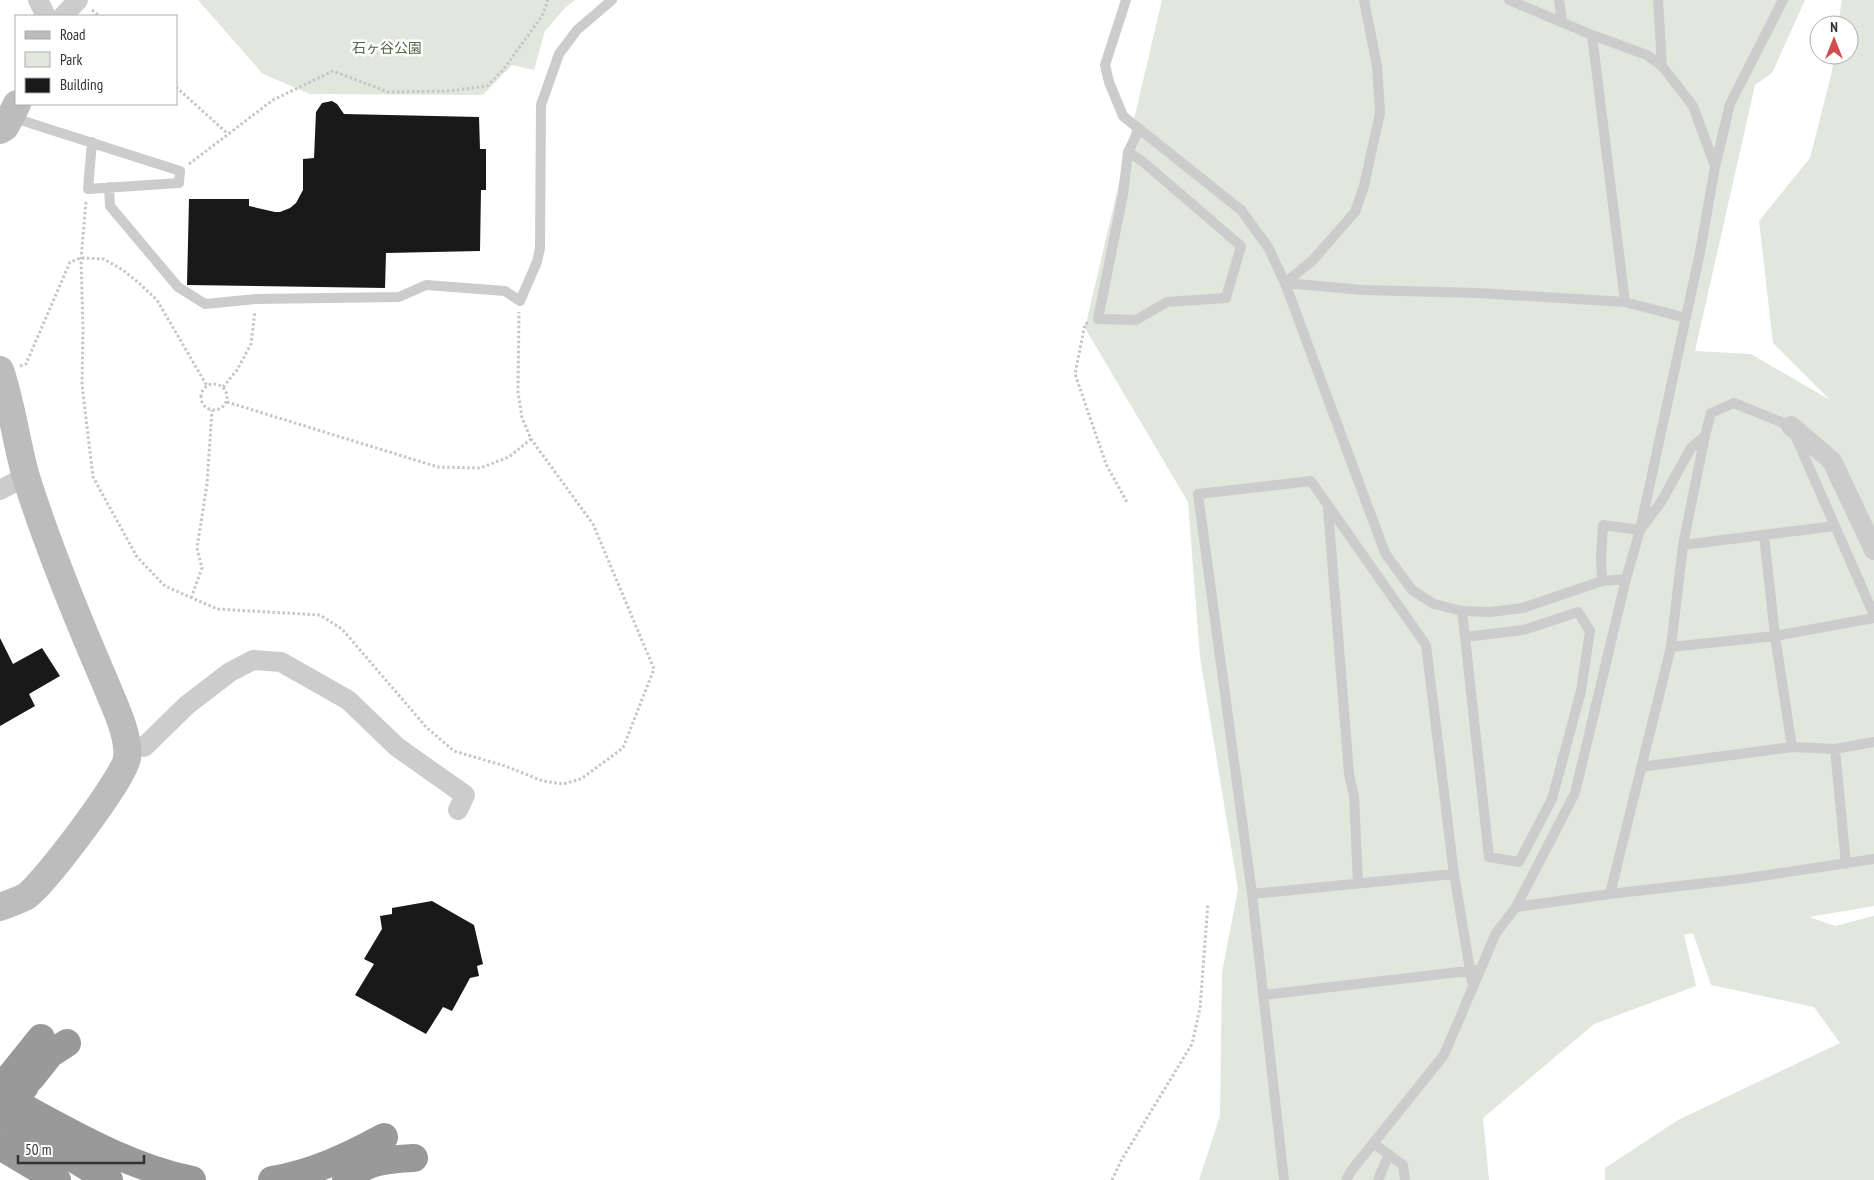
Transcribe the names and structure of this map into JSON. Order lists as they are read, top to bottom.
{
  "parks": ["石ヶ谷公園"],
  "legend": ["Road", "Park", "Building"],
  "scale_bar": "50 m",
  "north": "top"
}
